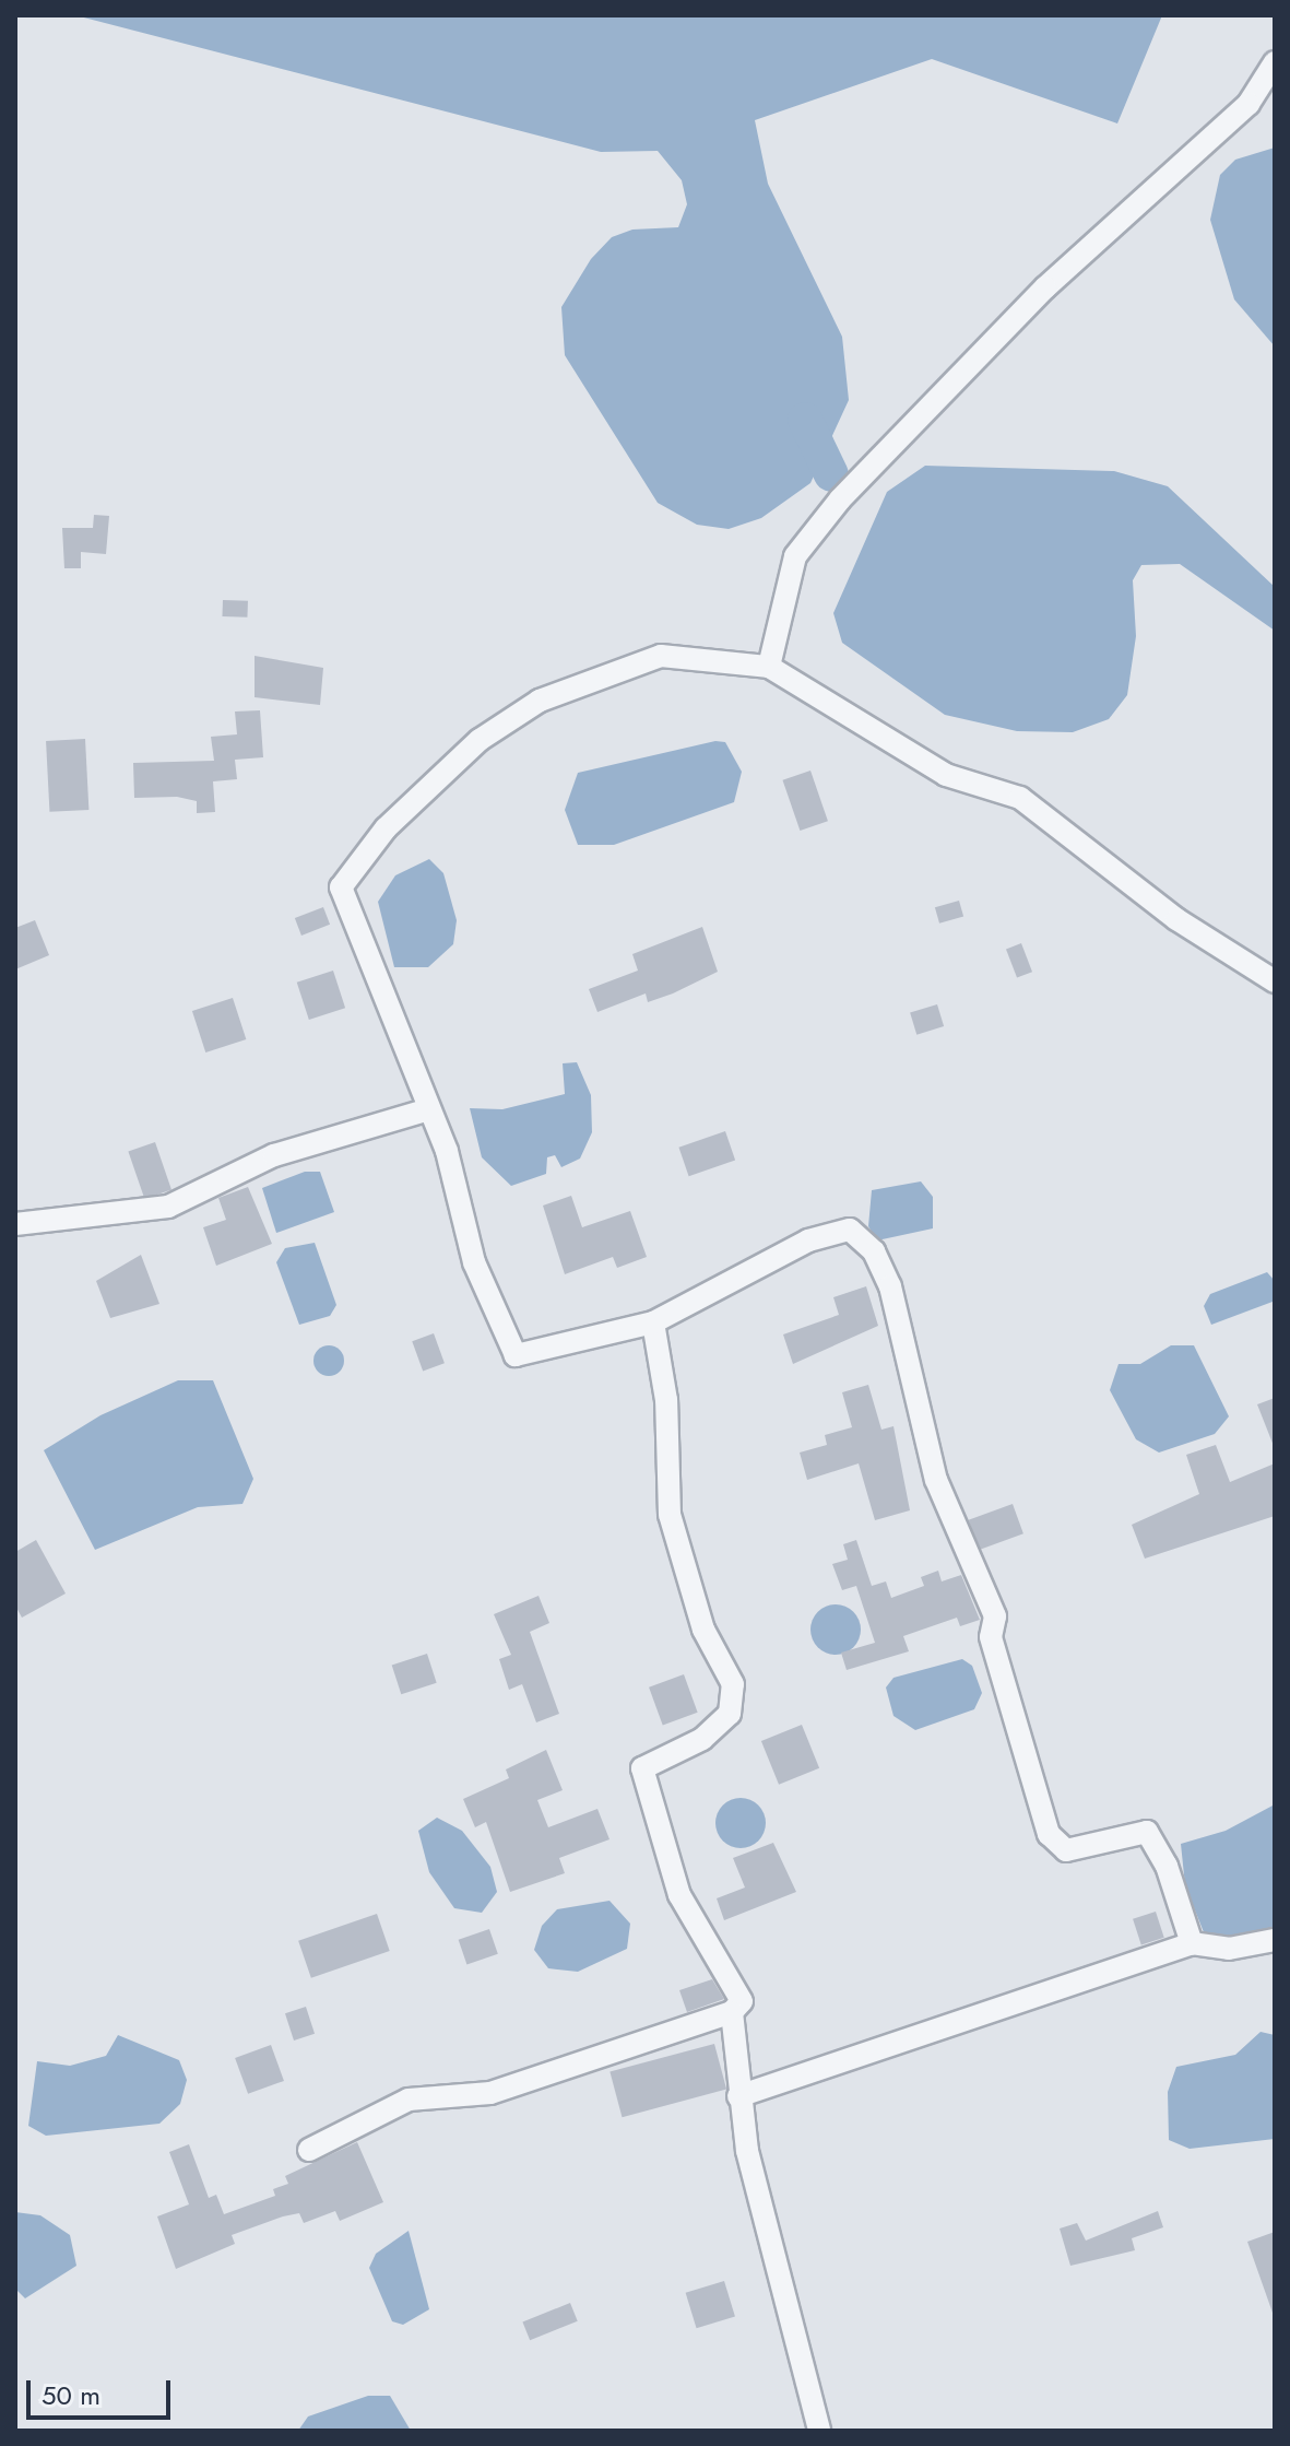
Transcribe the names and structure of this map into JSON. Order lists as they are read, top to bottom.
{
  "scale_bar": "50 m"
}
